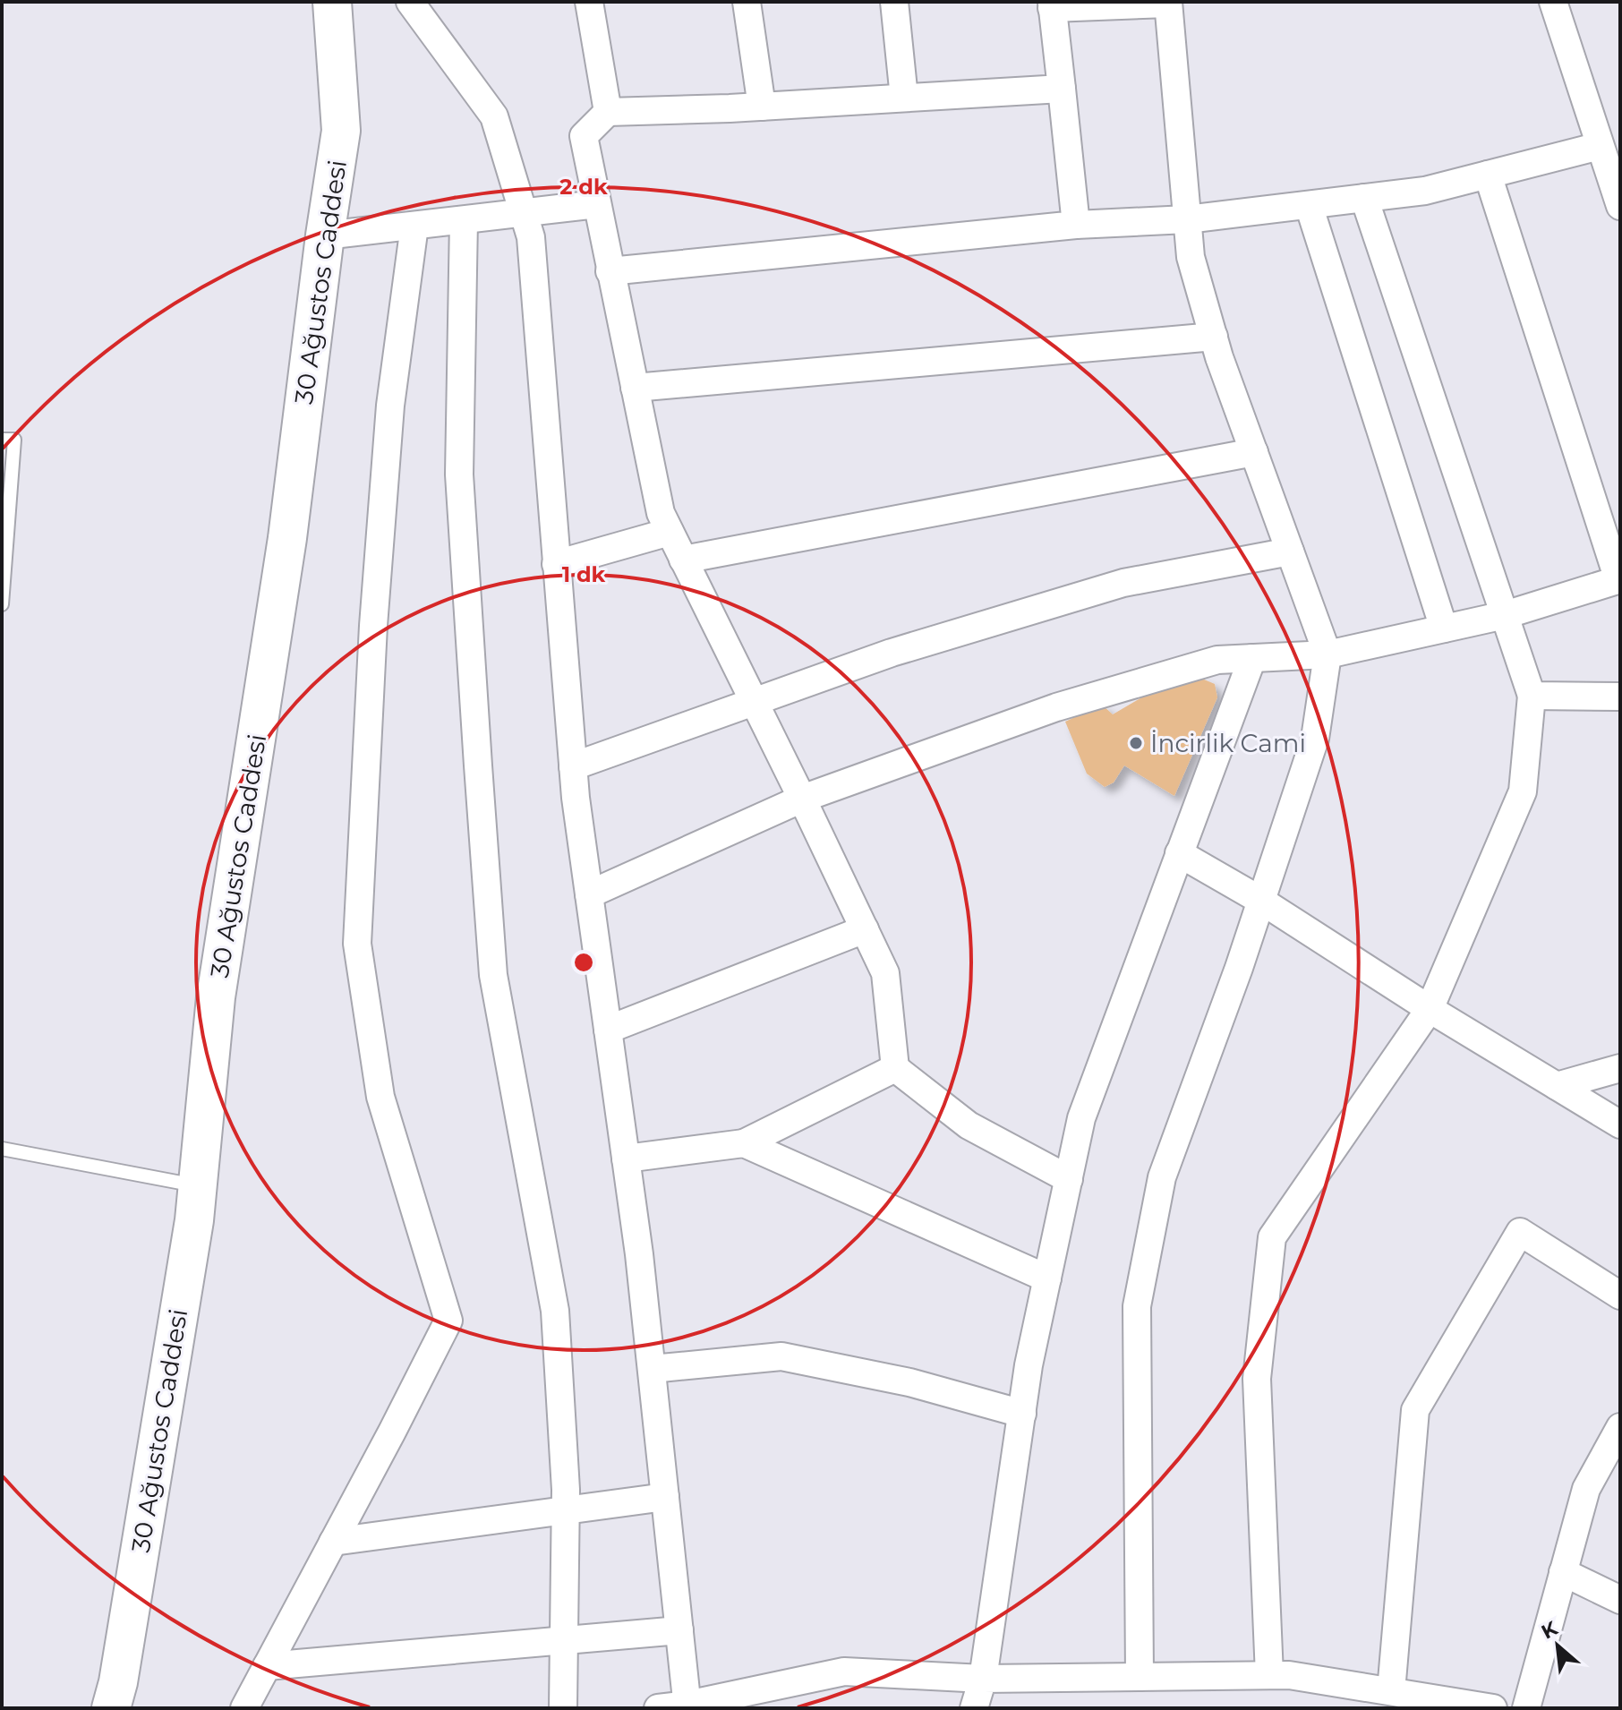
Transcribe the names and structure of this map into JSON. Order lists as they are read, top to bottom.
{
  "streets": {
    "main road": ["30 Ağustos Caddesi"]
  },
  "places": ["İncirlik Cami"],
  "north": "top left",
  "rings": ["2 dk", "1 dk"]
}
